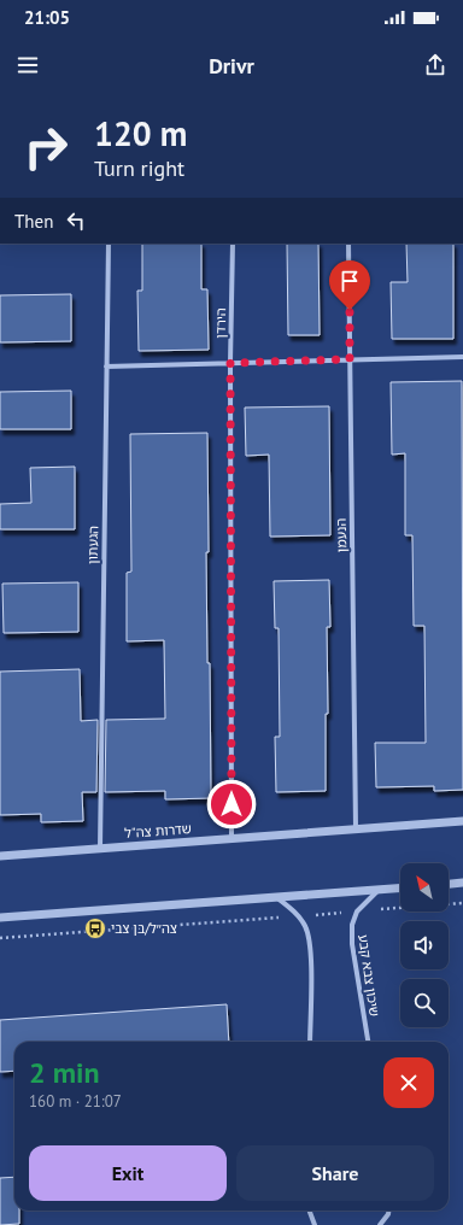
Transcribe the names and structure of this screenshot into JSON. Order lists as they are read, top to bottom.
{
  "streets": {
    "street": [
      "הירדן",
      "הנעמן",
      "הגעתון",
      "שדרות צה\"ל",
      "שיכון צבא קבע"
    ]
  },
  "crossings": [
    ["הירדן", "שדרות צה\"ל"],
    ["הנעמן", "שדרות צה\"ל"],
    ["הגעתון", "שדרות צה\"ל"]
  ],
  "places": {
    "bus stop": ["צה״ל/בן צבי"]
  },
  "north": "top left",
  "page": {
    "status": "21:05",
    "header": "Drivr",
    "turn": ["120 m", "Turn right"],
    "then": "Then",
    "heading": ["2 min", "160 m · 21:07"],
    "buttons": ["Exit", "Share"]
  }
}
